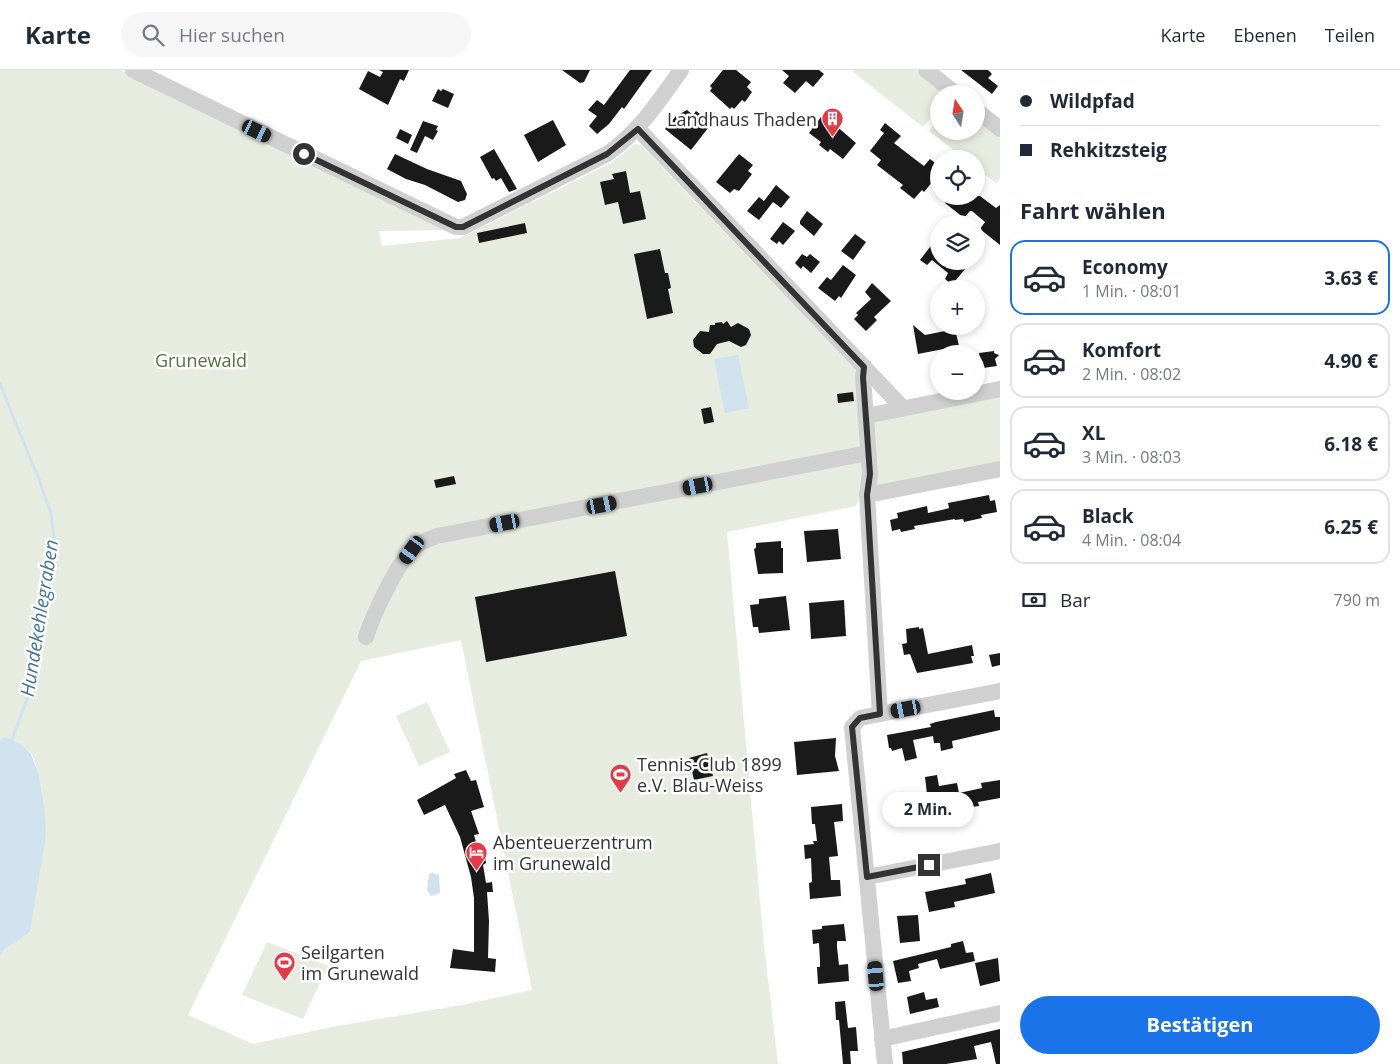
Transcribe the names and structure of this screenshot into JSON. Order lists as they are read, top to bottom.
{
  "water": ["Hundekehlegraben"],
  "parks": ["Grunewald"],
  "places": {
    "building": ["Landhaus Thaden"],
    "sports": ["Tennis-Club 1899 e.V. Blau-Weiss", "Seilgarten im Grunewald"],
    "hotel": ["Abenteuerzentrum im Grunewald"]
  },
  "north": "top",
  "page": {
    "header": "Karte",
    "search": "Hier suchen",
    "nav": ["Karte", "Ebenen", "Teilen"],
    "banner": ["Wildpfad", "Rehkitzsteig"],
    "map_buttons": ["+", "−"],
    "heading": "Fahrt wählen",
    "list": [
      {
        "name": "Economy",
        "note": "1 Min. · 08:01",
        "value": "3.63 €"
      },
      {
        "name": "Komfort",
        "note": "2 Min. · 08:02",
        "value": "4.90 €"
      },
      {
        "name": "XL",
        "note": "3 Min. · 08:03",
        "value": "6.18 €"
      },
      {
        "name": "Black",
        "note": "4 Min. · 08:04",
        "value": "6.25 €"
      }
    ],
    "pay": ["Bar", "790 m"],
    "bubble": "2 Min.",
    "buttons": "Bestätigen"
  }
}
